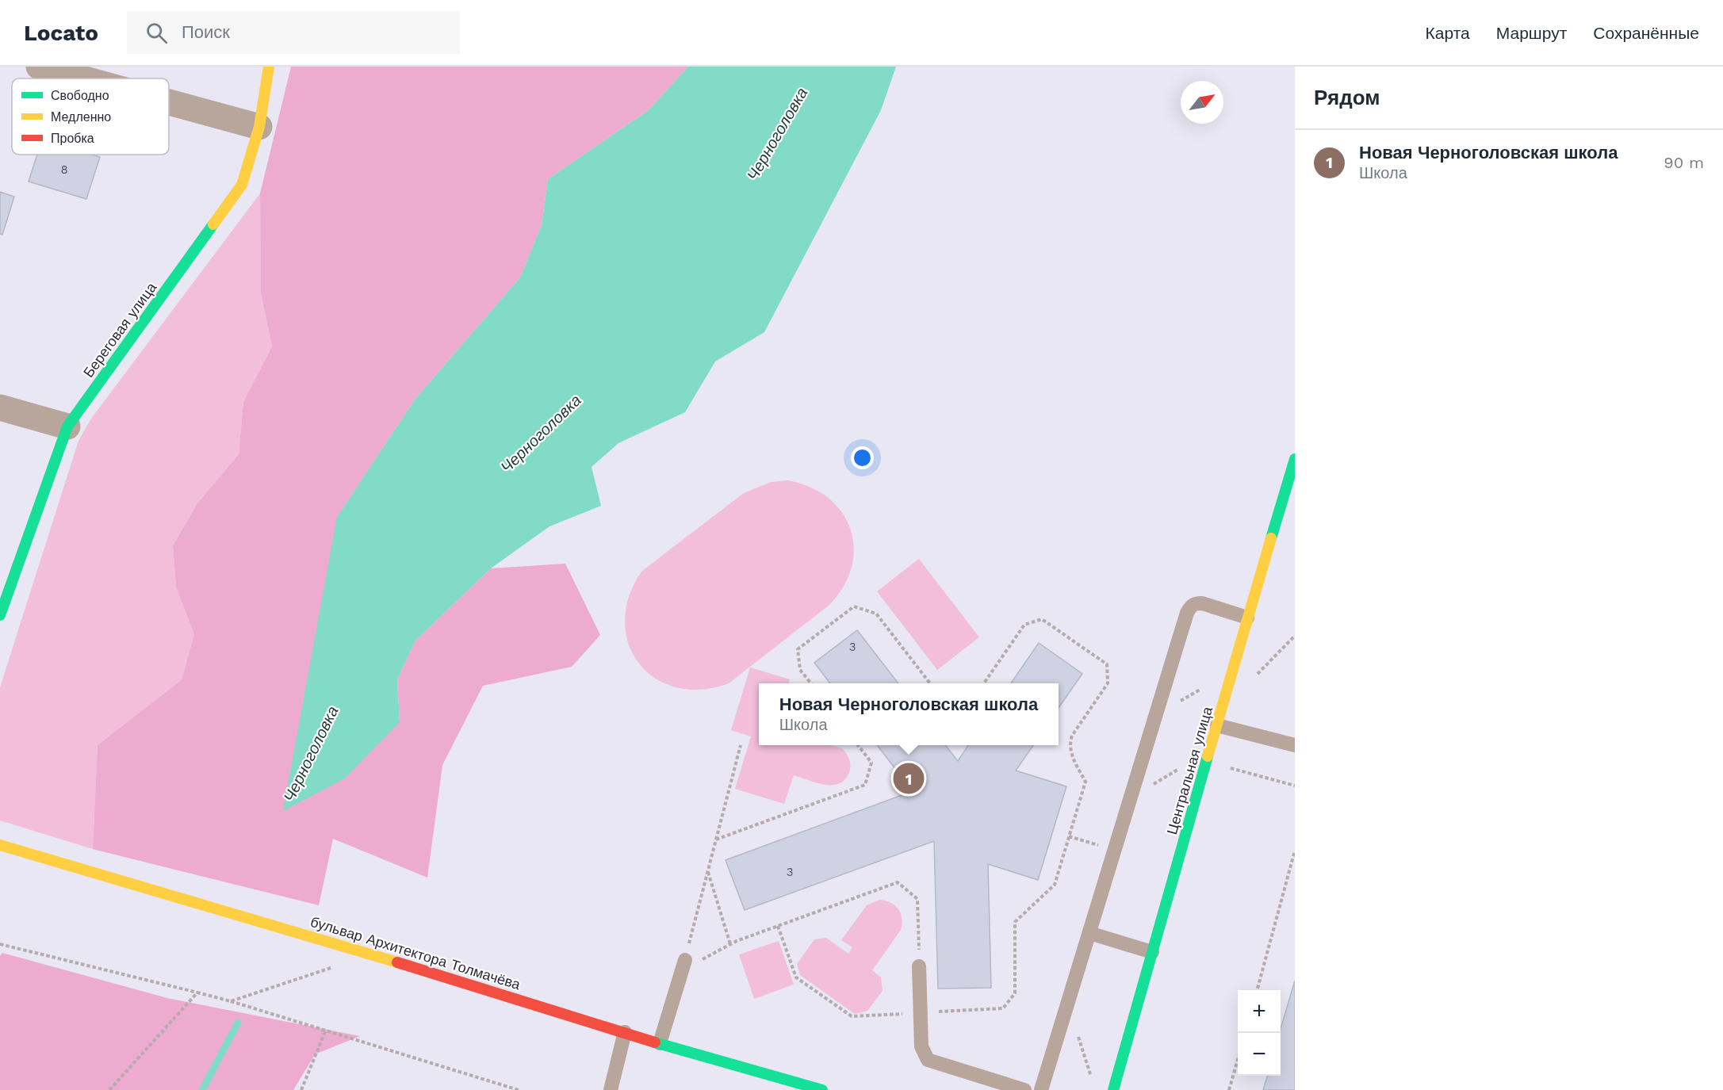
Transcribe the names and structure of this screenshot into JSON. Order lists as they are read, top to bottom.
{
  "streets": {
    "street": ["Береговая улица", "Центральная улица", "бульвар Архитектора Толмачёва"]
  },
  "water": ["Черноголовка"],
  "house_numbers": ["8", "3", "3"],
  "legend": ["Свободно", "Медленно", "Пробка"],
  "north": "top right",
  "page": {
    "header": "Locato",
    "search": "Поиск",
    "nav": ["Карта", "Маршрут", "Сохранённые"],
    "heading": "Рядом",
    "list": [
      {
        "mark": "1",
        "name": "Новая Черноголовская школа",
        "note": "Школа",
        "value": "90 m"
      }
    ],
    "popup": ["Новая Черноголовская школа", "Школа"],
    "pins": "1",
    "map_buttons": ["+", "−"]
  }
}
